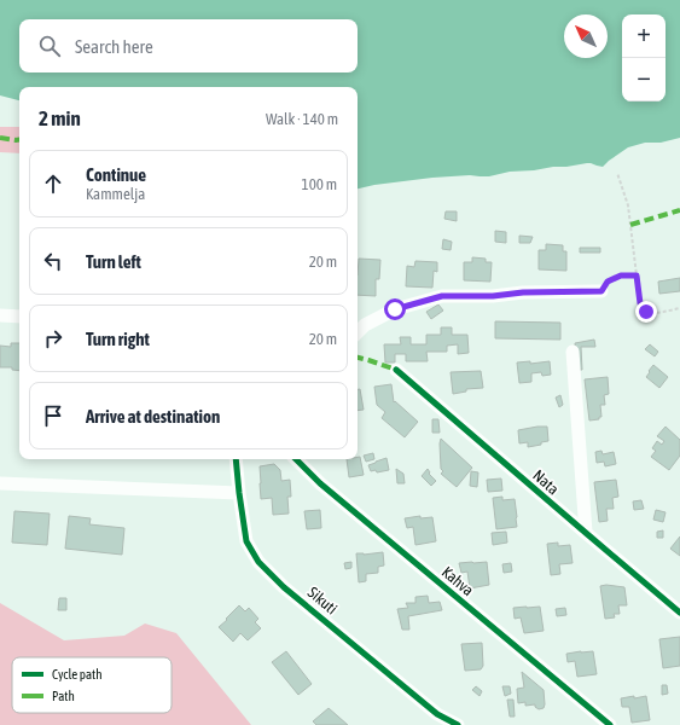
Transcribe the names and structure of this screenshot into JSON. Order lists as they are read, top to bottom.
{
  "streets": {
    "street": ["Nata", "Kahva", "Sikuti"]
  },
  "legend": ["Cycle path", "Path"],
  "north": "top left",
  "page": {
    "map_buttons": ["+", "−"],
    "search": "Search here",
    "heading": ["2 min", "Walk · 140 m"],
    "list": [
      ["Continue", "Kammelja", "100 m"],
      ["Turn left", "20 m"],
      ["Turn right", "20 m"],
      "Arrive at destination"
    ]
  }
}
